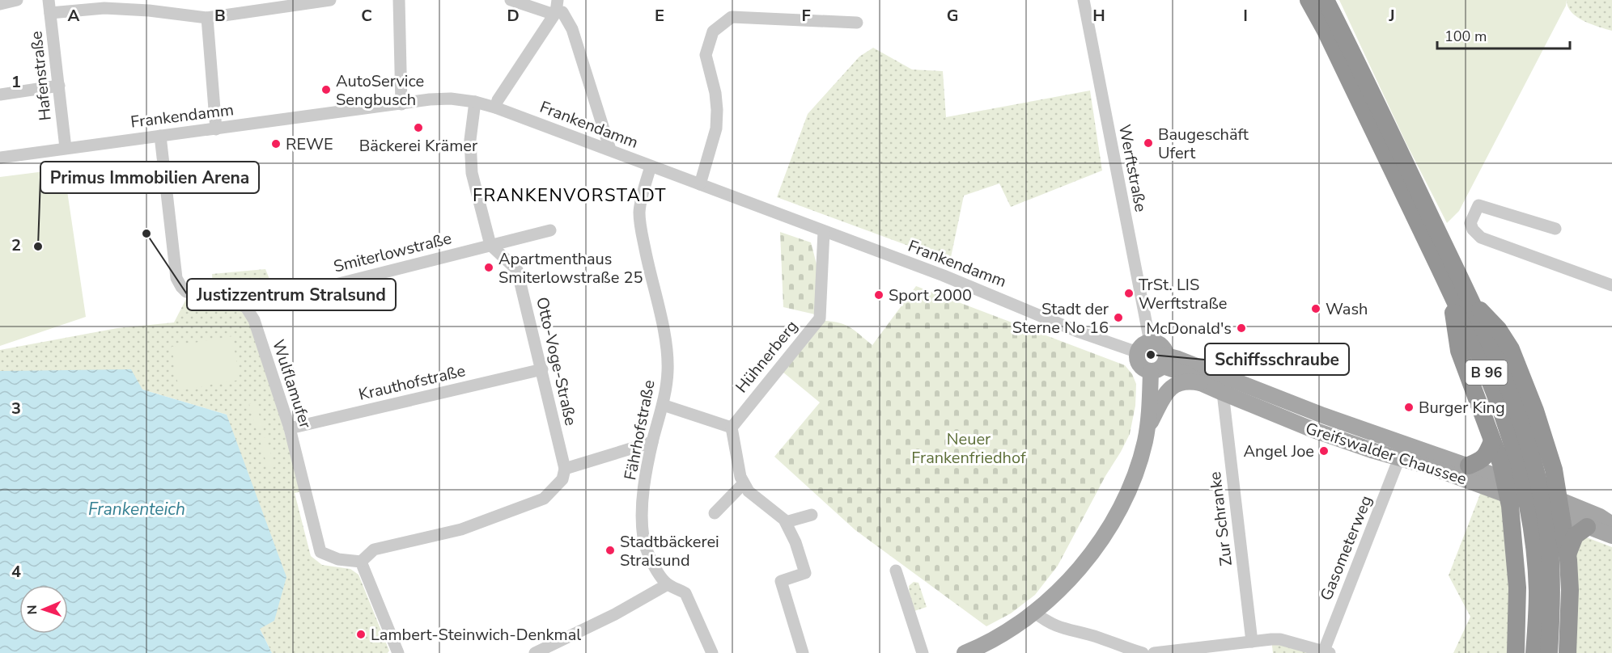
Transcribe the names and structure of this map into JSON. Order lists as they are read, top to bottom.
{
  "streets": {
    "highway": ["B 96"],
    "main road": ["Greifswalder Chaussee"],
    "street": [
      "Hafenstraße",
      "Frankendamm",
      "Werftstraße",
      "Smiterlowstraße",
      "Hühnerberg",
      "Otto-Voge-Straße",
      "Krauthofstraße",
      "Wulflamufer",
      "Fährhofstraße",
      "Zur Schranke",
      "Gasometerweg"
    ]
  },
  "crossings": [
    ["Hafenstraße", "Frankendamm"],
    ["Frankendamm", "Werftstraße"],
    ["Frankendamm", "Hühnerberg"],
    ["Frankendamm", "Fährhofstraße"],
    ["Frankendamm", "Greifswalder Chaussee"],
    ["Werftstraße", "Greifswalder Chaussee"],
    ["Smiterlowstraße", "Otto-Voge-Straße"],
    ["Smiterlowstraße", "Wulflamufer"],
    ["Otto-Voge-Straße", "Krauthofstraße"],
    ["Krauthofstraße", "Wulflamufer"],
    ["Greifswalder Chaussee", "Zur Schranke"],
    ["Greifswalder Chaussee", "Gasometerweg"],
    ["Zur Schranke", "Gasometerweg"]
  ],
  "districts": ["FRANKENVORSTADT"],
  "water": ["Frankenteich"],
  "parks": ["Neuer Frankenfriedhof"],
  "places": [
    "AutoService Sengbusch",
    "Bäckerei Krämer",
    "Baugeschäft Ufert",
    "REWE",
    "Justizzentrum Stralsund",
    "Primus Immobilien Arena",
    "Apartmenthaus Smiterlowstraße 25",
    "TrSt. LIS Werftstraße",
    "Sport 2000",
    "Wash",
    "Stadt der Sterne No 16",
    "McDonald's",
    "Schiffsschraube",
    "Burger King",
    "Angel Joe",
    "Stadtbäckerei Stralsund",
    "Lambert-Steinwich-Denkmal"
  ],
  "scale_bar": "100 m",
  "north": "left",
  "grid": {
    "columns": [
      "A",
      "B",
      "C",
      "D",
      "E",
      "F",
      "G",
      "H",
      "I",
      "J"
    ],
    "rows": [
      "1",
      "2",
      "3",
      "4"
    ]
  }
}
